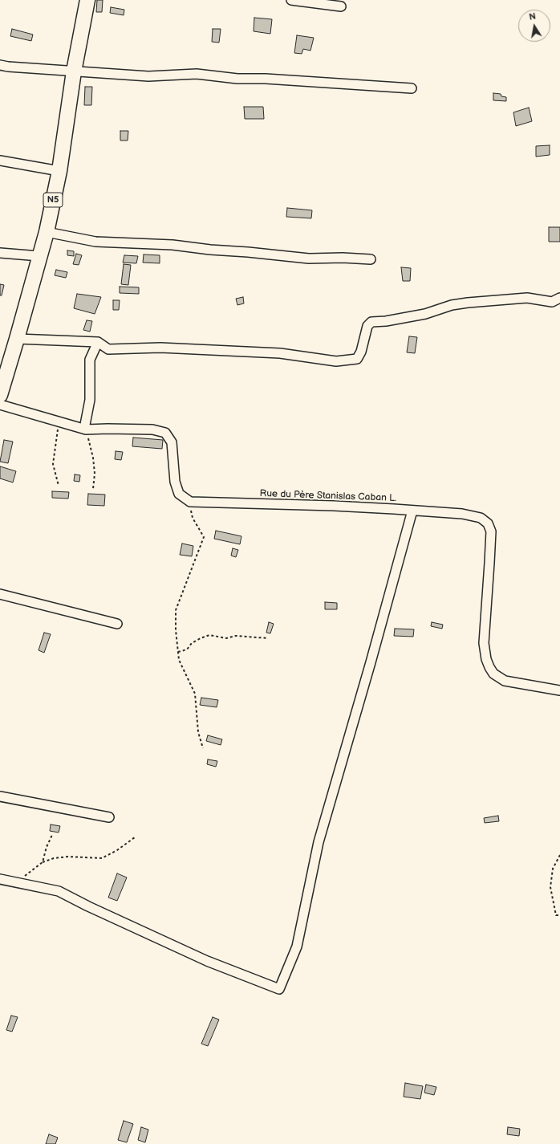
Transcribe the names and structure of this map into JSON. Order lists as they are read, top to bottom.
{
  "streets": {
    "main road": ["N5"],
    "street": ["Rue du Père Stanislas Caban L."]
  },
  "north": "top"
}
